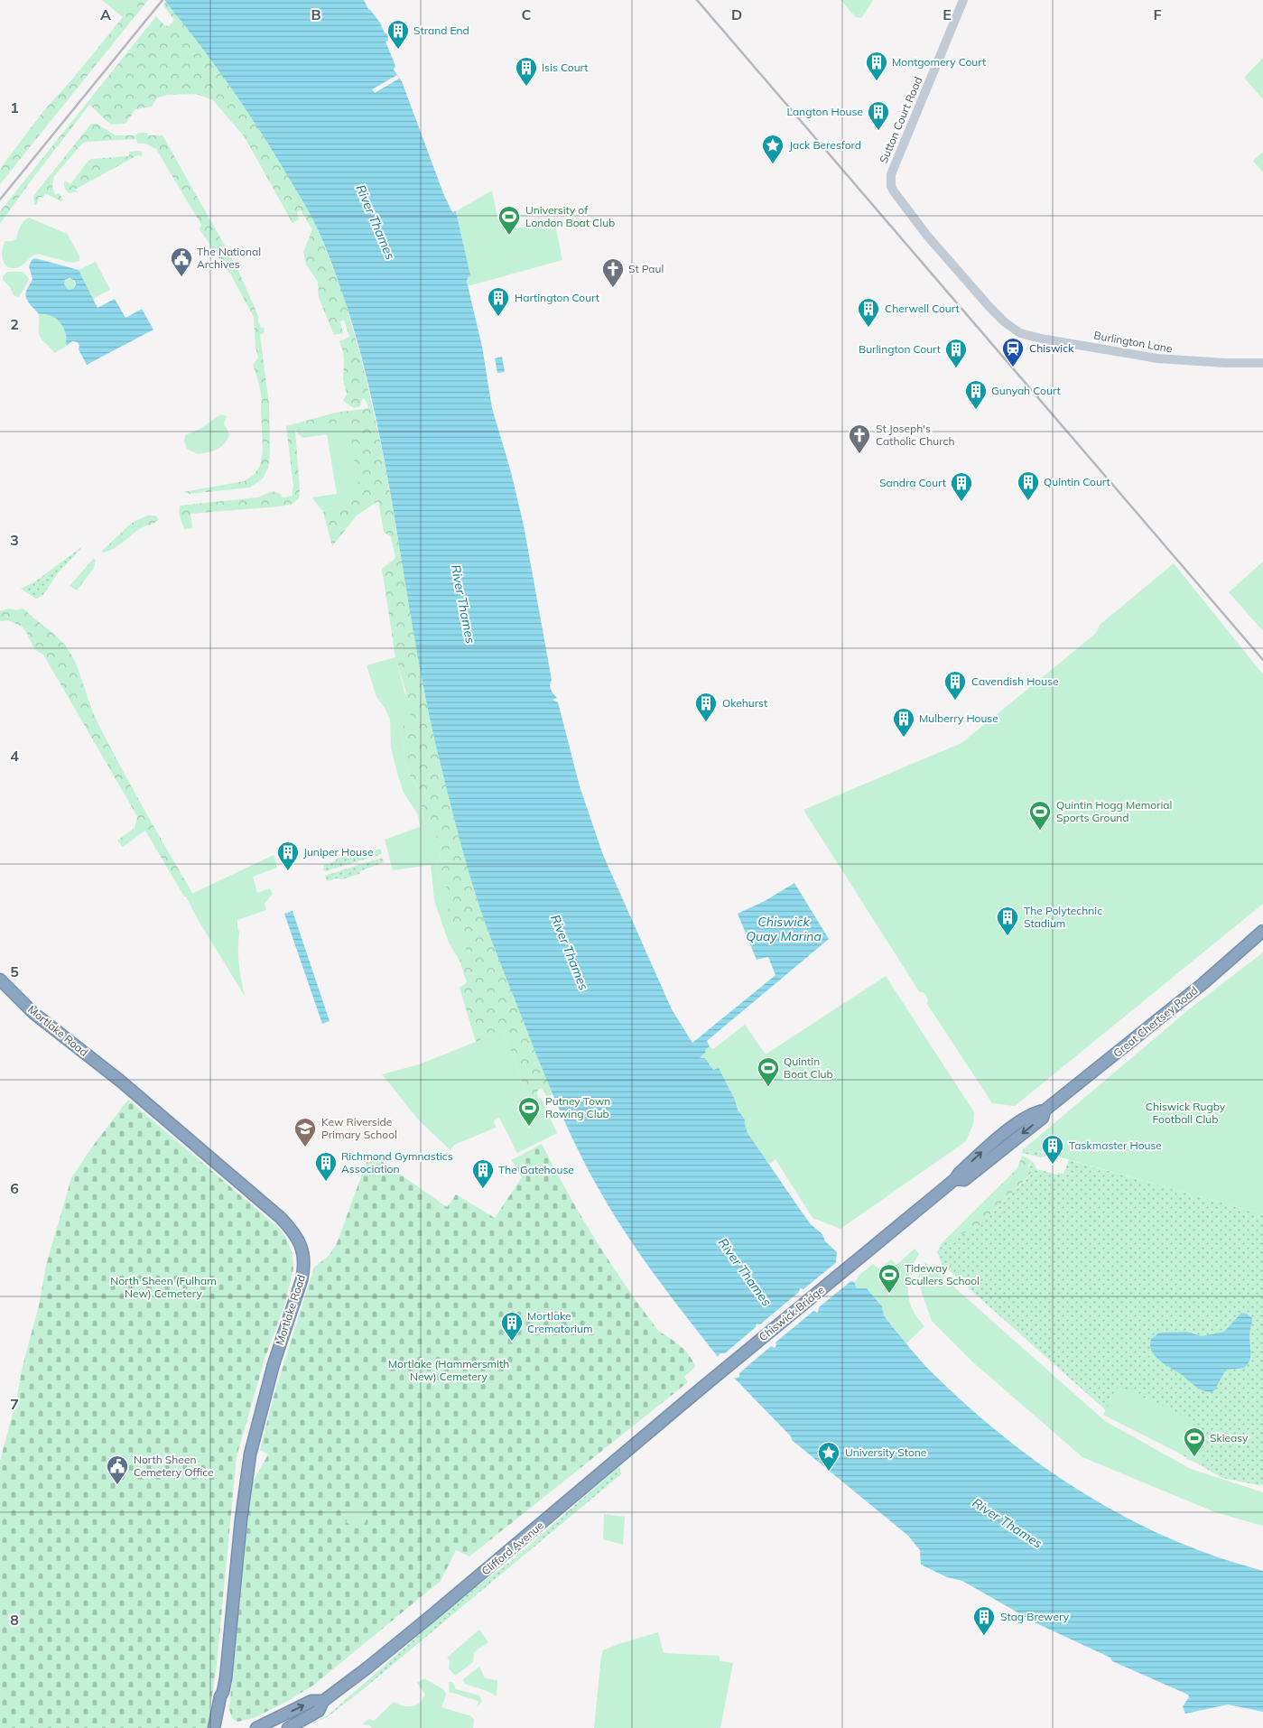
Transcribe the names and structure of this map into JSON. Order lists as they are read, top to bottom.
{
  "streets": {
    "highway": [
      "Great Chertsey Road",
      "Mortlake Road",
      "Chiswick Bridge",
      "Clifford Avenue"
    ],
    "street": ["Sutton Court Road", "Burlington Lane"]
  },
  "crossings": [
    ["Sutton Court Road", "Burlington Lane"],
    ["Great Chertsey Road", "Chiswick Bridge"],
    ["Chiswick Bridge", "Clifford Avenue"]
  ],
  "water": ["River Thames", "Chiswick Quay Marina"],
  "parks": ["Chiswick Rugby Football Club", "North Sheen (Fulham New) Cemetery", "Mortlake (Hammersmith New) Cemetery"],
  "places": {
    "building": [
      "Strand End",
      "Montgomery Court",
      "Isis Court",
      "Langton House",
      "Hartington Court",
      "Cherwell Court",
      "Burlington Court",
      "Gunyah Court",
      "Quintin Court",
      "Sandra Court",
      "Cavendish House",
      "Okehurst",
      "Mulberry House",
      "Juniper House",
      "The Polytechnic Stadium",
      "Taskmaster House",
      "Richmond Gymnastics Association",
      "The Gatehouse",
      "Mortlake Crematorium",
      "Stag Brewery"
    ],
    "place": ["Jack Beresford", "University Stone"],
    "sports": [
      "University of London Boat Club",
      "Quintin Hogg Memorial Sports Ground",
      "Quintin Boat Club",
      "Putney Town Rowing Club",
      "Tideway Scullers School",
      "Skieasy"
    ],
    "public building": ["The National Archives", "North Sheen Cemetery Office"],
    "church": ["St Paul", "St Joseph's Catholic Church"],
    "station": ["Chiswick"],
    "school or university": ["Kew Riverside Primary School"]
  },
  "grid": {
    "columns": [
      "A",
      "B",
      "C",
      "D",
      "E",
      "F"
    ],
    "rows": [
      "1",
      "2",
      "3",
      "4",
      "5",
      "6",
      "7",
      "8"
    ]
  }
}
